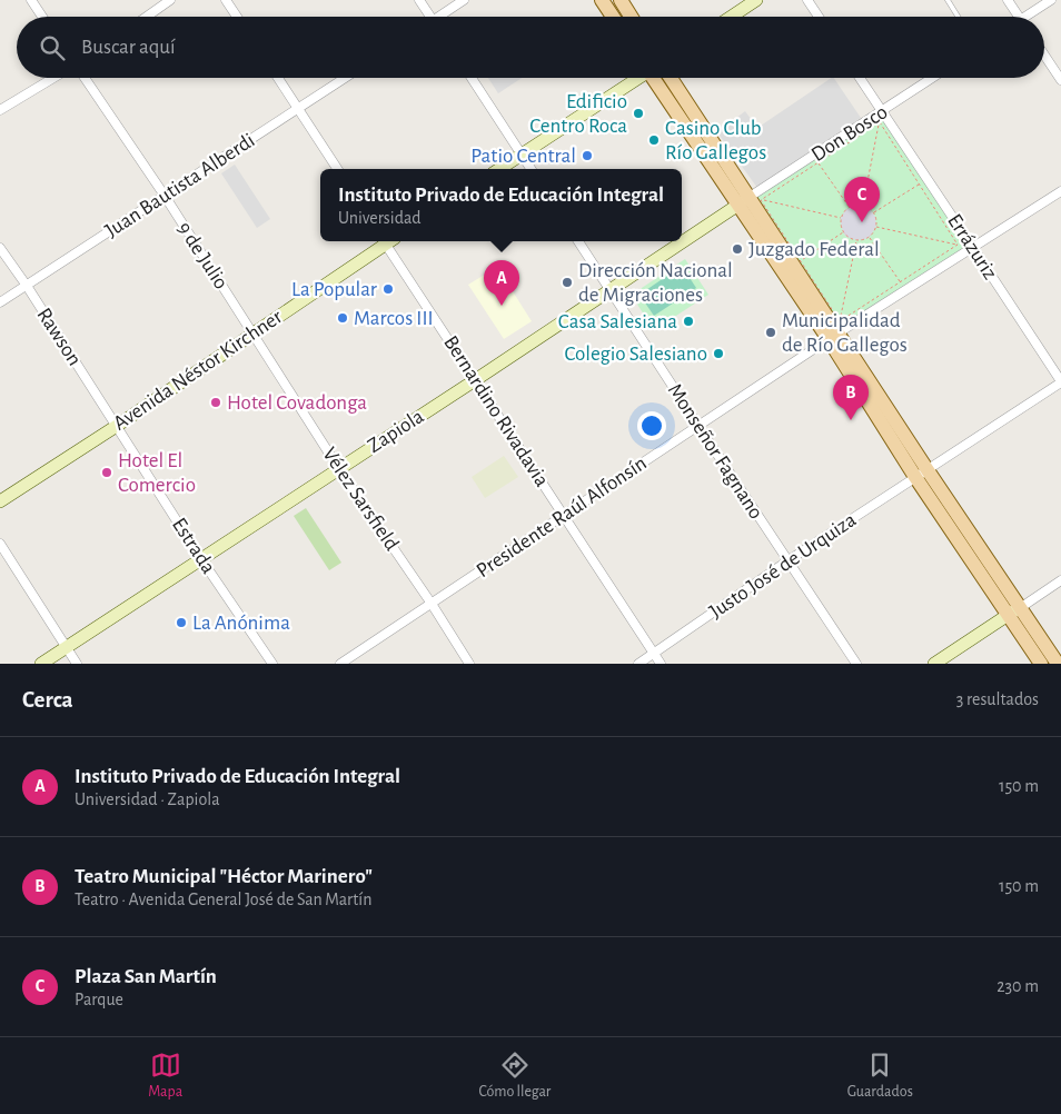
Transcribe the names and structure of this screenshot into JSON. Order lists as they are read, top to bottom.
{
  "streets": {
    "street": [
      "Don Bosco",
      "Juan Bautista Alberdi",
      "Errázuriz",
      "9 de Julio",
      "Rawson",
      "Avenida Néstor Kirchner",
      "Bernardino Rivadavia",
      "Zapiola",
      "Monseñor Fagnano",
      "Vélez Sarsfield",
      "Presidente Raúl Alfonsín",
      "Estrada",
      "Justo José de Urquiza"
    ]
  },
  "crossings": [
    ["Don Bosco", "Errázuriz"],
    ["Don Bosco", "Zapiola"],
    ["Juan Bautista Alberdi", "9 de Julio"],
    ["Juan Bautista Alberdi", "Rawson"],
    ["Errázuriz", "Presidente Raúl Alfonsín"],
    ["Errázuriz", "Justo José de Urquiza"],
    ["9 de Julio", "Avenida Néstor Kirchner"],
    ["9 de Julio", "Vélez Sarsfield"],
    ["Rawson", "Avenida Néstor Kirchner"],
    ["Rawson", "Estrada"],
    ["Avenida Néstor Kirchner", "Vélez Sarsfield"],
    ["Avenida Néstor Kirchner", "Estrada"],
    ["Bernardino Rivadavia", "Zapiola"],
    ["Bernardino Rivadavia", "Presidente Raúl Alfonsín"],
    ["Bernardino Rivadavia", "Justo José de Urquiza"],
    ["Zapiola", "Monseñor Fagnano"],
    ["Zapiola", "Vélez Sarsfield"],
    ["Zapiola", "Estrada"],
    ["Monseñor Fagnano", "Presidente Raúl Alfonsín"],
    ["Monseñor Fagnano", "Justo José de Urquiza"],
    ["Vélez Sarsfield", "Presidente Raúl Alfonsín"]
  ],
  "places": [
    "Edificio Centro Roca",
    "Casino Club Río Gallegos",
    "Patio Central",
    "Juzgado Federal",
    "Dirección Nacional de Migraciones",
    "La Popular",
    "Marcos III",
    "Casa Salesiana",
    "Municipalidad de Río Gallegos",
    "Colegio Salesiano",
    "Hotel Covadonga",
    "Hotel El Comercio",
    "La Anónima"
  ],
  "page": {
    "search": "Buscar aquí",
    "popup": ["Instituto Privado de Educación Integral", "Universidad"],
    "pins": ["C", "A", "B"],
    "heading": ["Cerca", "3 resultados"],
    "list": [
      {
        "mark": "A",
        "name": "Instituto Privado de Educación Integral",
        "note": "Universidad · Zapiola",
        "value": "150 m"
      },
      {
        "mark": "B",
        "name": "Teatro Municipal \"Héctor Marinero\"",
        "note": "Teatro · Avenida General José de San Martín",
        "value": "150 m"
      },
      {
        "mark": "C",
        "name": "Plaza San Martín",
        "note": "Parque",
        "value": "230 m"
      }
    ],
    "nav": ["Mapa", "Cómo llegar", "Guardados"]
  }
}
